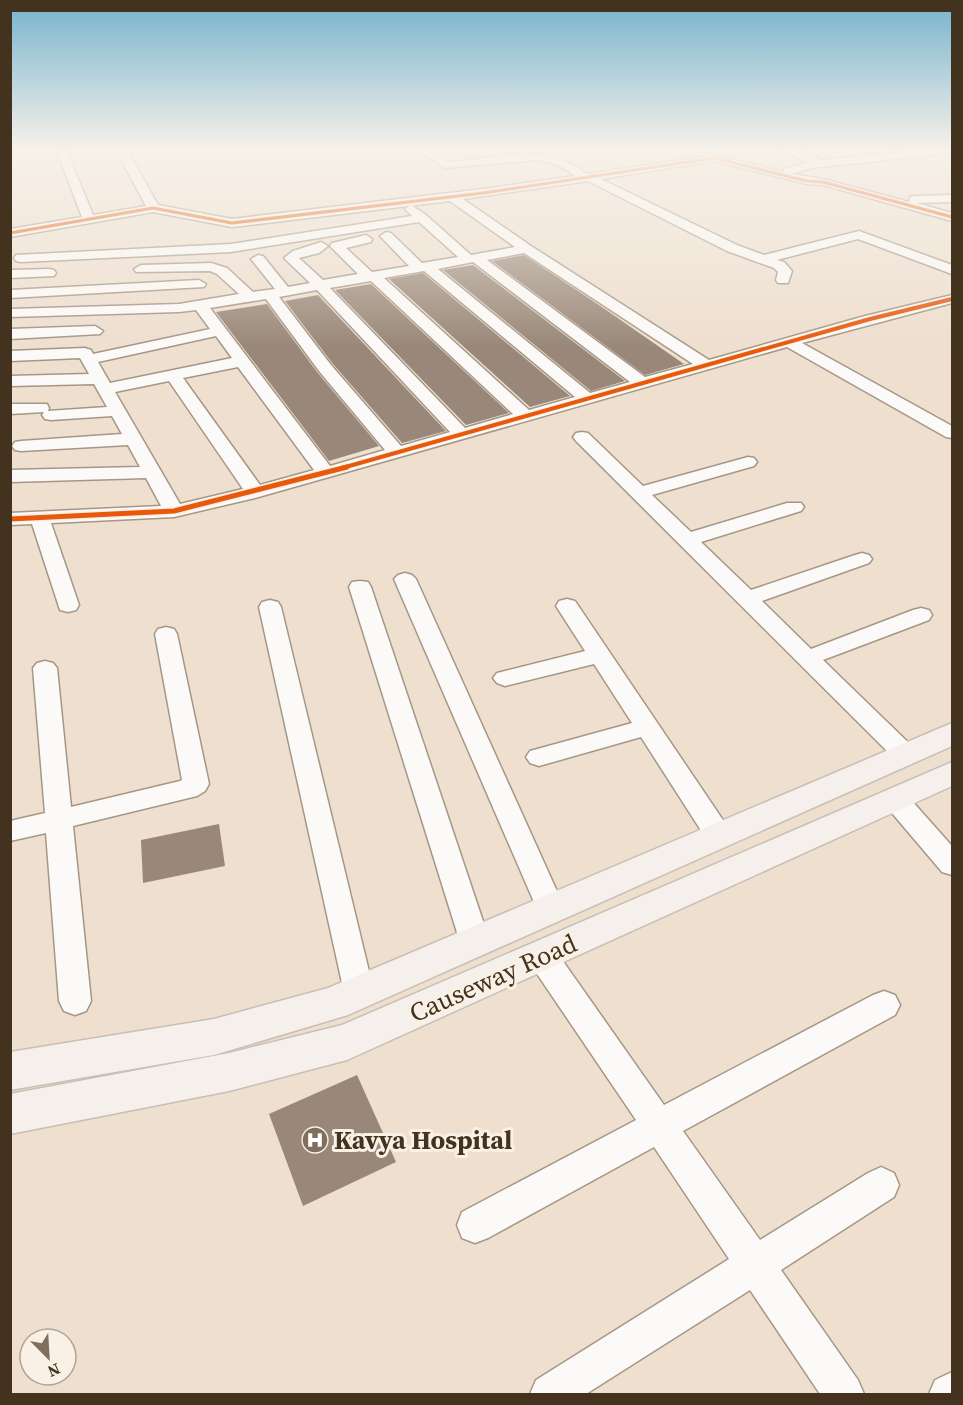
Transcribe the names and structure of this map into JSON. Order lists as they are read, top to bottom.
{
  "streets": {
    "main road": ["Causeway Road"]
  },
  "places": {
    "hospital": ["Kavya Hospital"]
  },
  "north": "bottom right"
}
